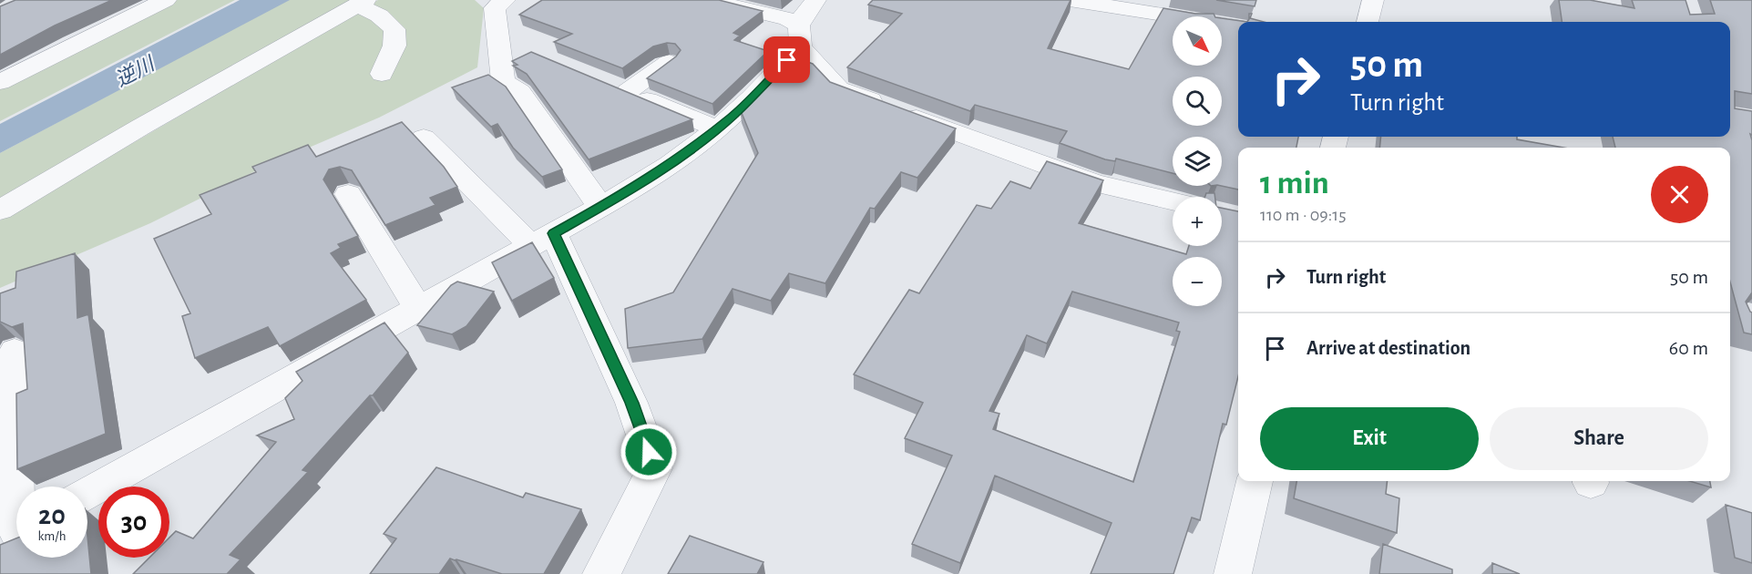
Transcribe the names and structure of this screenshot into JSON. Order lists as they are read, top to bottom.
{
  "water": ["逆川"],
  "north": "bottom right",
  "page": {
    "map_buttons": ["+", "−"],
    "turn": ["50 m", "Turn right"],
    "heading": ["1 min", "110 m · 09:15"],
    "list": [
      {
        "name": "Turn right",
        "value": "50 m"
      },
      {
        "name": "Arrive at destination",
        "value": "60 m"
      }
    ],
    "buttons": ["Exit", "Share"],
    "speed": "20 km/h",
    "limit": "30"
  }
}
